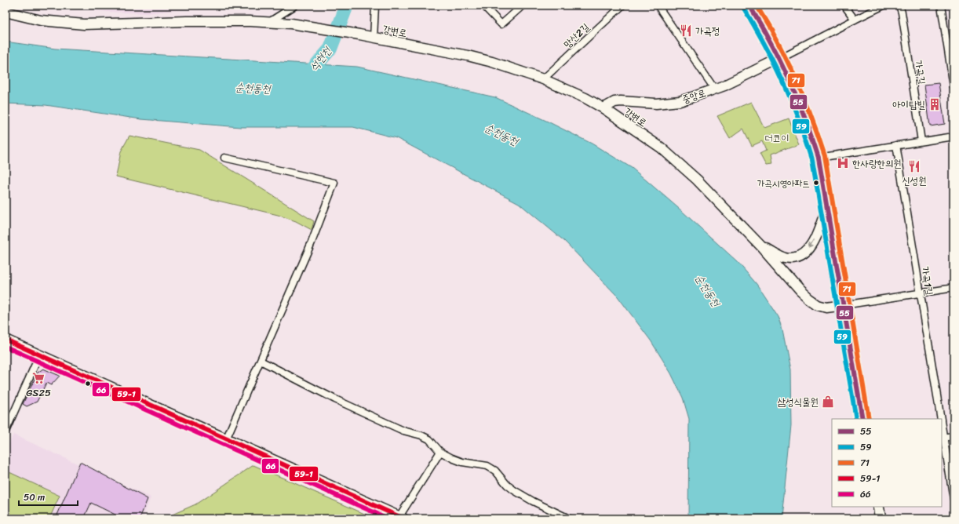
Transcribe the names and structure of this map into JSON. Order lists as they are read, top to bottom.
{
  "streets": {
    "main road": ["강변로", "중앙로"],
    "street": ["망산2길", "가곡길", "가곡1길"]
  },
  "crossings": [
    ["강변로", "망산2길"],
    ["강변로", "중앙로"]
  ],
  "water": ["석현천", "순천동천"],
  "parks": ["더코이"],
  "places": {
    "restaurant": ["가곡정", "신성원"],
    "building": ["아이탑빌"],
    "hospital": ["한사랑한의원"],
    "other": ["가곡시영아파트"],
    "supermarket": ["GS25"],
    "shop": ["삼성식물원"]
  },
  "lines": [
    "transit line 55",
    "transit line 71",
    "transit line 59",
    "transit line 59-1",
    "transit line 66"
  ],
  "legend": [
    "55",
    "59",
    "71",
    "59-1",
    "66"
  ],
  "scale_bar": "50 m"
}
